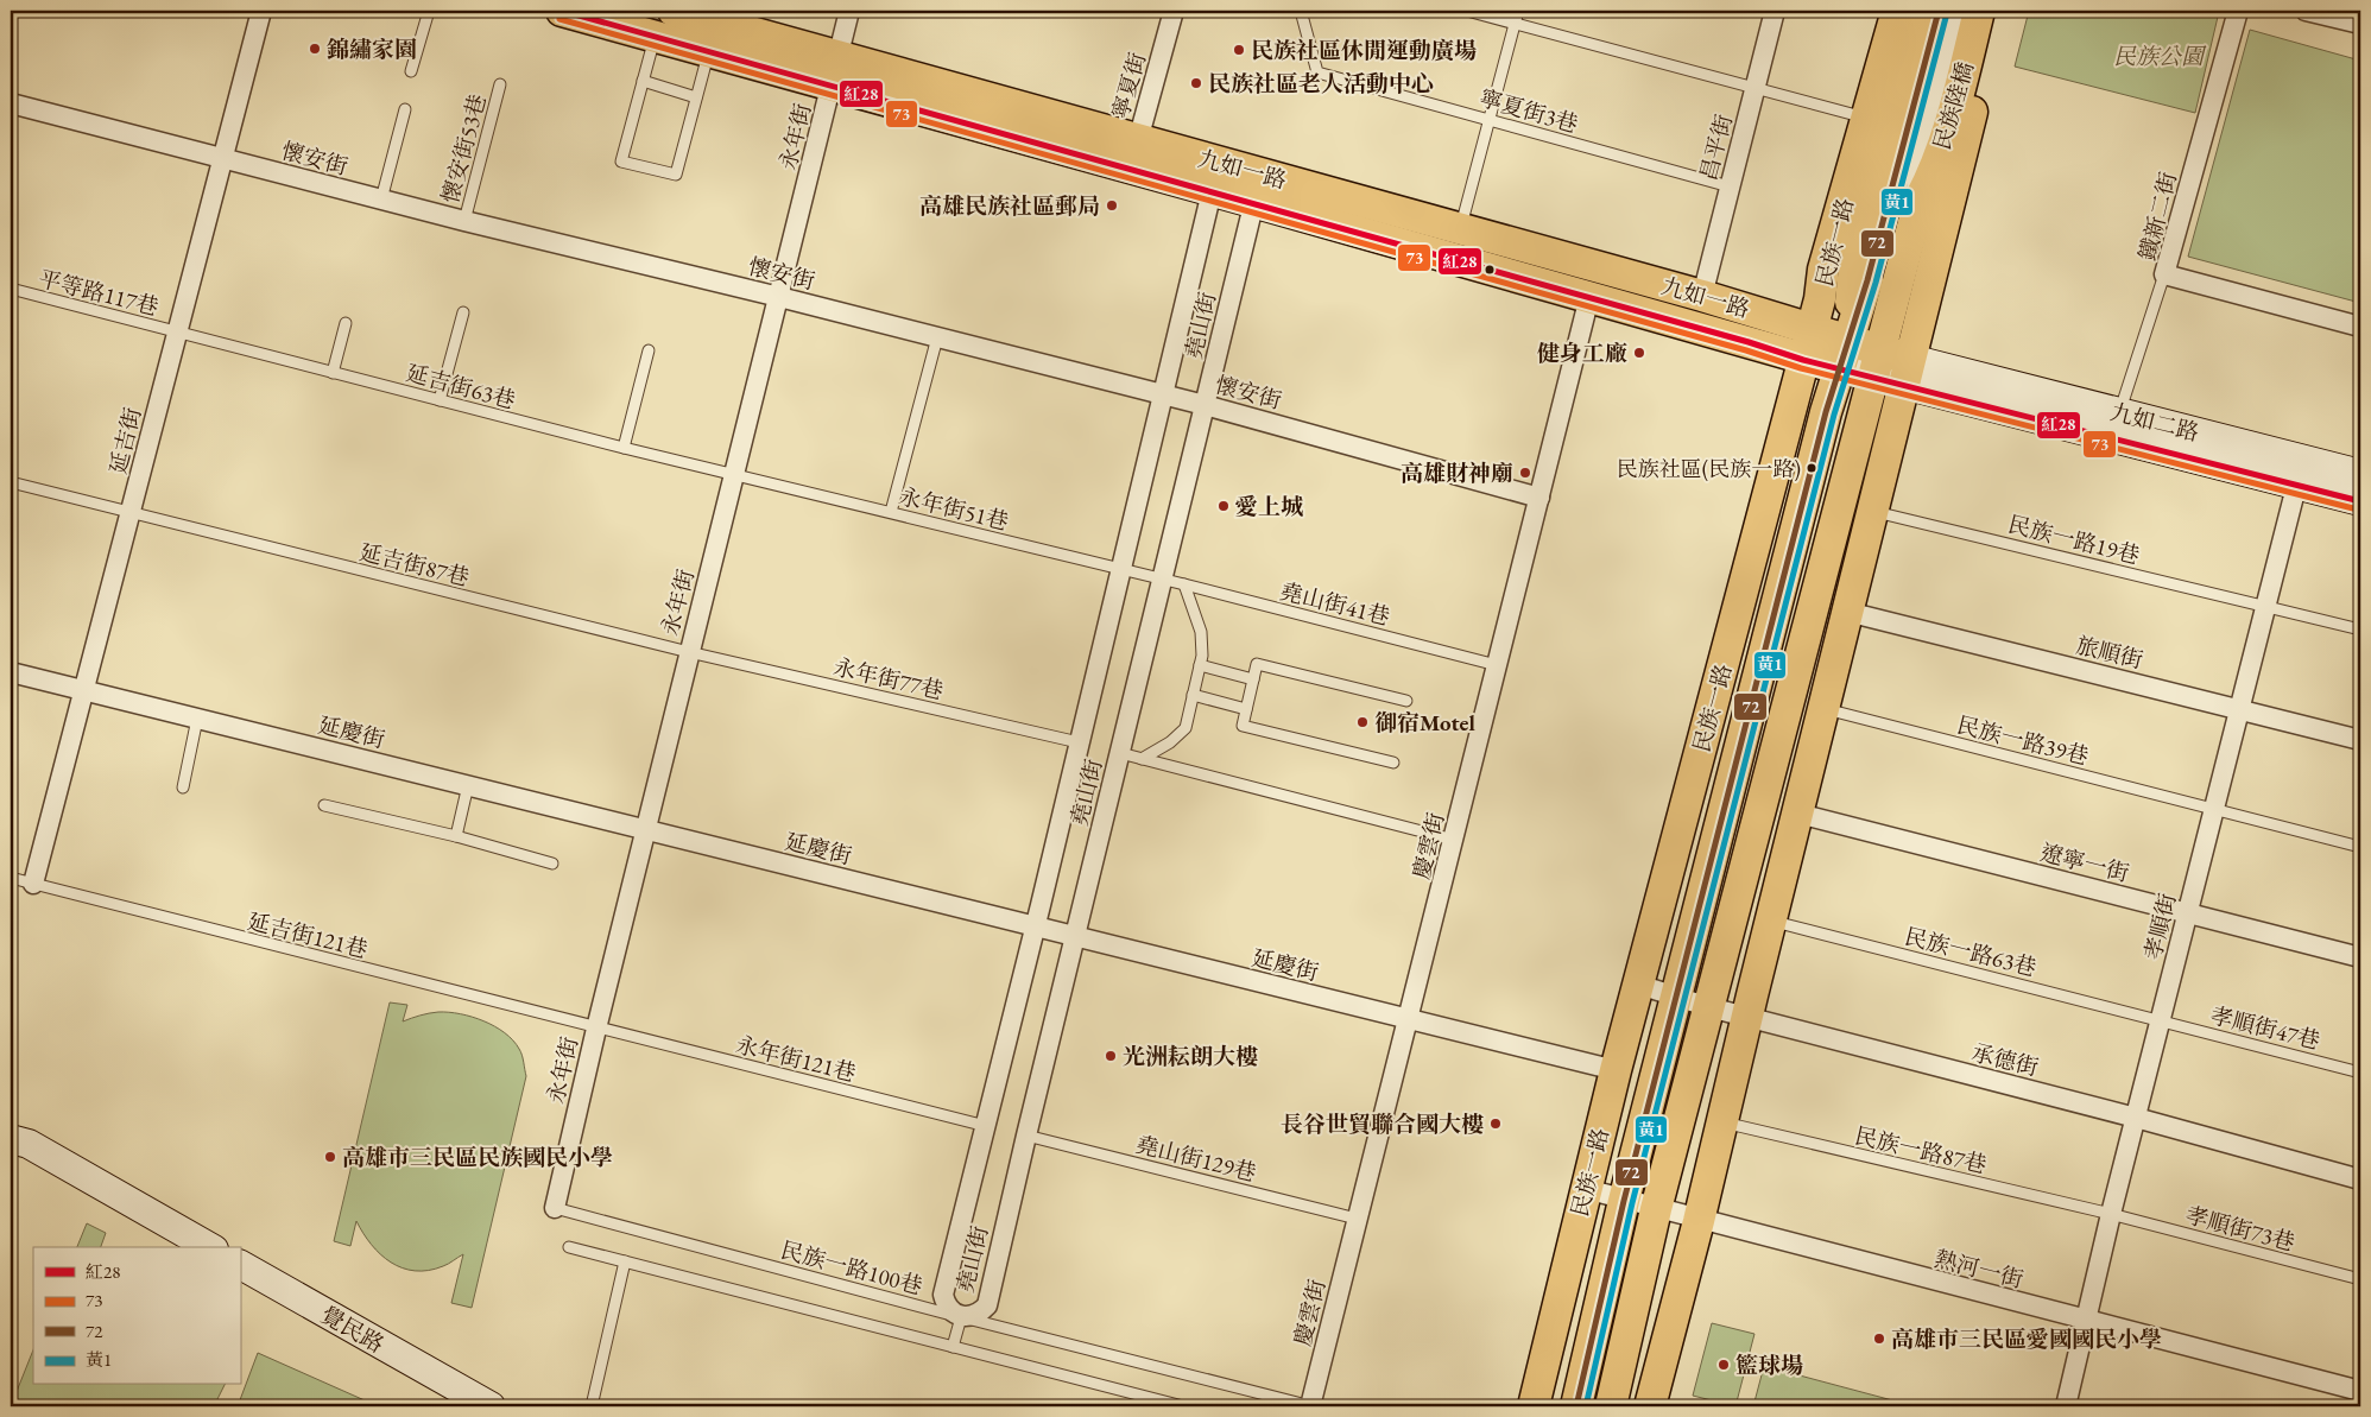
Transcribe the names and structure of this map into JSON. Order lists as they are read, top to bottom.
{
  "streets": {
    "main road": [
      "民族陸橋",
      "九如一路",
      "民族一路",
      "九如二路"
    ],
    "street": [
      "寧夏街",
      "永年街",
      "昌平街",
      "懷安街",
      "鐵新二街",
      "堯山街",
      "延吉街",
      "旅順街",
      "延慶街",
      "慶雲街",
      "遼寧一街",
      "孝順街",
      "承德街",
      "熱河一街",
      "覺民路"
    ],
    "lane": [
      "寧夏街3巷",
      "懷安街53巷",
      "平等路117巷",
      "延吉街63巷",
      "永年街51巷",
      "民族一路19巷",
      "延吉街87巷",
      "堯山街41巷",
      "永年街77巷",
      "民族一路39巷",
      "延吉街121巷",
      "民族一路63巷",
      "孝順街47巷",
      "永年街121巷",
      "民族一路87巷",
      "堯山街129巷",
      "孝順街73巷",
      "民族一路100巷"
    ]
  },
  "crossings": [
    ["寧夏街", "九如一路"],
    ["民族陸橋", "民族一路"],
    ["民族陸橋", "九如二路"],
    ["寧夏街3巷", "昌平街"],
    ["永年街", "懷安街"],
    ["永年街", "九如一路"],
    ["永年街", "延吉街63巷"],
    ["永年街", "永年街51巷"],
    ["永年街", "延吉街87巷"],
    ["永年街", "永年街77巷"],
    ["永年街", "延慶街"],
    ["永年街", "延吉街121巷"],
    ["永年街", "永年街121巷"],
    ["永年街", "民族一路100巷"],
    ["昌平街", "九如一路"],
    ["懷安街53巷", "懷安街"],
    ["懷安街", "堯山街"],
    ["懷安街", "延吉街"],
    ["懷安街", "慶雲街"],
    ["九如一路", "民族一路"],
    ["九如一路", "堯山街"],
    ["九如一路", "九如二路"],
    ["九如一路", "慶雲街"],
    ["民族一路", "九如二路"],
    ["民族一路", "延慶街"],
    ["民族一路", "承德街"],
    ["民族一路", "熱河一街"],
    ["平等路117巷", "延吉街63巷"],
    ["平等路117巷", "延吉街"],
    ["堯山街", "永年街51巷"],
    ["堯山街", "堯山街41巷"],
    ["堯山街", "永年街77巷"],
    ["堯山街", "延慶街"],
    ["堯山街", "永年街121巷"],
    ["堯山街", "堯山街129巷"],
    ["堯山街", "民族一路100巷"],
    ["延吉街63巷", "延吉街"],
    ["延吉街63巷", "永年街51巷"],
    ["九如二路", "孝順街"],
    ["延吉街", "延吉街87巷"],
    ["延吉街", "延慶街"],
    ["延吉街", "延吉街121巷"],
    ["永年街51巷", "堯山街41巷"],
    ["民族一路19巷", "孝順街"],
    ["延吉街87巷", "永年街77巷"],
    ["堯山街41巷", "慶雲街"],
    ["旅順街", "孝順街"],
    ["延慶街", "慶雲街"],
    ["民族一路39巷", "孝順街"],
    ["慶雲街", "堯山街129巷"],
    ["慶雲街", "民族一路100巷"],
    ["遼寧一街", "孝順街"],
    ["孝順街", "民族一路63巷"],
    ["孝順街", "孝順街47巷"],
    ["孝順街", "承德街"],
    ["孝順街", "民族一路87巷"],
    ["孝順街", "孝順街73巷"],
    ["孝順街", "熱河一街"],
    ["延吉街121巷", "永年街121巷"],
    ["民族一路63巷", "孝順街47巷"],
    ["民族一路87巷", "孝順街73巷"]
  ],
  "parks": ["民族公園"],
  "places": [
    "錦繡家園",
    "民族社區休閒運動廣場",
    "民族社區老人活動中心",
    "高雄民族社區郵局",
    "健身工廠",
    "民族社區(民族一路)",
    "高雄財神廟",
    "愛上城",
    "御宿Motel",
    "光洲耘朗大樓",
    "長谷世貿聯合國大樓",
    "高雄市三民區民族國民小學",
    "高雄市三民區愛國國民小學",
    "籃球場"
  ],
  "lines": [
    "transit line 紅28",
    "transit line 72",
    "transit line 黃1",
    "transit line 73"
  ],
  "legend": [
    "紅28",
    "73",
    "72",
    "黃1"
  ]
}
